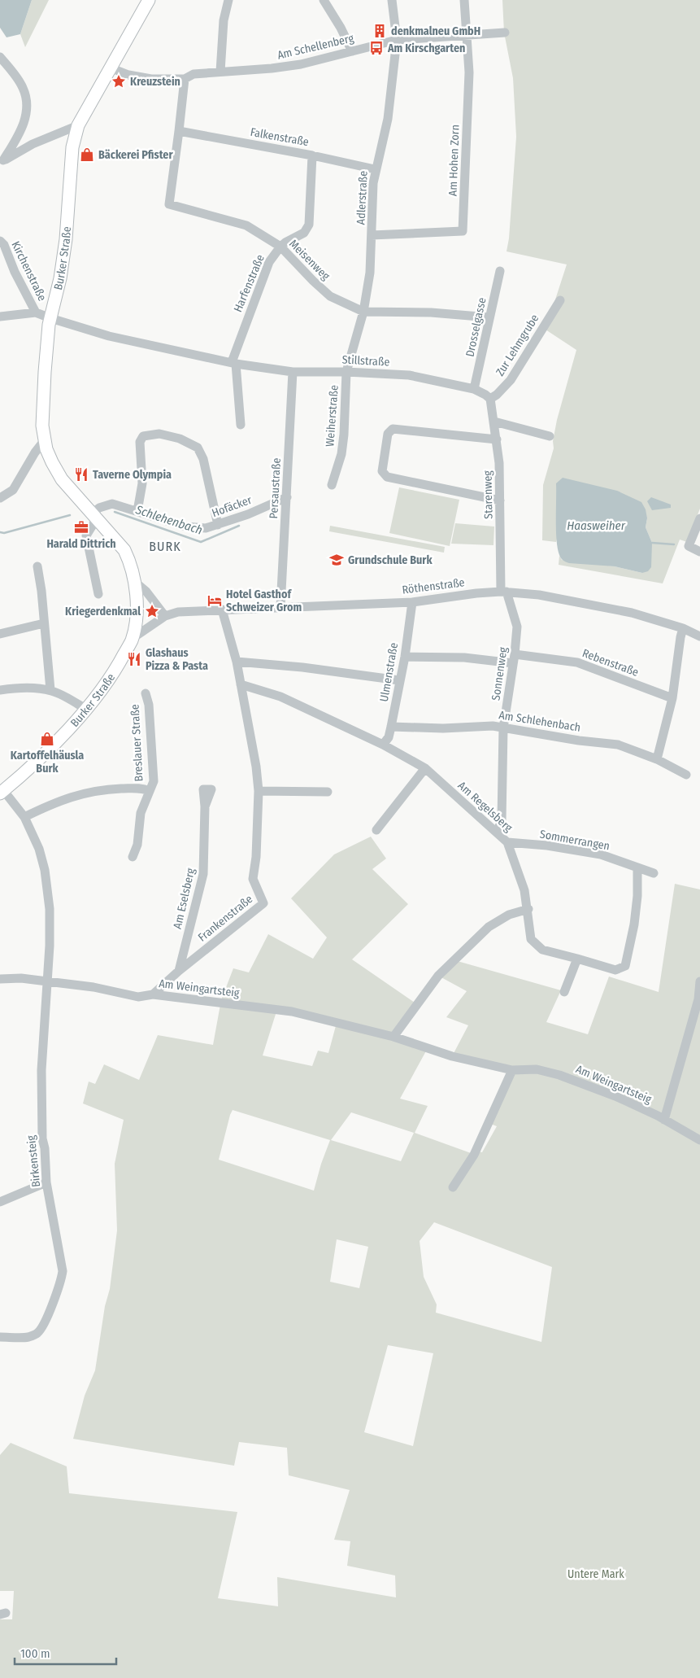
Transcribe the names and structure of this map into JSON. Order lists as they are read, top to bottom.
{
  "streets": {
    "main road": ["Burker Straße"],
    "street": [
      "Am Schellenberg",
      "Falkenstraße",
      "Am Hohen Zorn",
      "Adlerstraße",
      "Meisenweg",
      "Kirchenstraße",
      "Harfenstraße",
      "Drosselgasse",
      "Zur Lehmgrube",
      "Stillstraße",
      "Weiherstraße",
      "Persaustraße",
      "Starenweg",
      "Hofäcker",
      "Röthenstraße",
      "Rebenstraße",
      "Ulmenstraße",
      "Sonnenweg",
      "Am Schlehenbach",
      "Breslauer Straße",
      "Am Regelsberg",
      "Sommerrangen",
      "Am Eselsberg",
      "Frankenstraße",
      "Am Weingartsteig",
      "Birkensteig"
    ]
  },
  "crossings": [
    ["Am Schellenberg", "Am Hohen Zorn"],
    ["Am Schellenberg", "Adlerstraße"],
    ["Am Schellenberg", "Burker Straße"],
    ["Am Schellenberg", "Meisenweg"],
    ["Falkenstraße", "Adlerstraße"],
    ["Falkenstraße", "Meisenweg"],
    ["Falkenstraße", "Harfenstraße"],
    ["Am Hohen Zorn", "Adlerstraße"],
    ["Adlerstraße", "Meisenweg"],
    ["Adlerstraße", "Stillstraße"],
    ["Adlerstraße", "Weiherstraße"],
    ["Burker Straße", "Stillstraße"],
    ["Burker Straße", "Hofäcker"],
    ["Burker Straße", "Röthenstraße"],
    ["Burker Straße", "Birkensteig"],
    ["Meisenweg", "Harfenstraße"],
    ["Meisenweg", "Drosselgasse"],
    ["Kirchenstraße", "Stillstraße"],
    ["Harfenstraße", "Stillstraße"],
    ["Drosselgasse", "Stillstraße"],
    ["Zur Lehmgrube", "Stillstraße"],
    ["Zur Lehmgrube", "Starenweg"],
    ["Stillstraße", "Weiherstraße"],
    ["Stillstraße", "Persaustraße"],
    ["Stillstraße", "Starenweg"],
    ["Persaustraße", "Hofäcker"],
    ["Persaustraße", "Röthenstraße"],
    ["Starenweg", "Röthenstraße"],
    ["Starenweg", "Sonnenweg"],
    ["Röthenstraße", "Ulmenstraße"],
    ["Röthenstraße", "Sonnenweg"],
    ["Röthenstraße", "Frankenstraße"],
    ["Rebenstraße", "Ulmenstraße"],
    ["Rebenstraße", "Sonnenweg"],
    ["Ulmenstraße", "Am Schlehenbach"],
    ["Ulmenstraße", "Am Regelsberg"],
    ["Sonnenweg", "Am Schlehenbach"],
    ["Sonnenweg", "Am Regelsberg"],
    ["Breslauer Straße", "Birkensteig"],
    ["Am Regelsberg", "Sommerrangen"],
    ["Am Regelsberg", "Frankenstraße"],
    ["Am Eselsberg", "Frankenstraße"],
    ["Frankenstraße", "Am Weingartsteig"],
    ["Am Weingartsteig", "Birkensteig"]
  ],
  "districts": ["BURK"],
  "water": ["Schlehenbach", "Haasweiher"],
  "parks": ["Untere Mark"],
  "places": {
    "building": ["denkmalneu GmbH"],
    "bus stop": ["Am Kirschgarten"],
    "place": ["Kreuzstein", "Kriegerdenkmal"],
    "shop": ["Bäckerei Pfister", "Kartoffelhäusla Burk"],
    "restaurant": ["Taverne Olympia", "Glashaus Pizza & Pasta"],
    "office": ["Harald Dittrich"],
    "school or university": ["Grundschule Burk"],
    "hotel": ["Hotel Gasthof Schweizer Grom"]
  },
  "scale_bar": "100 m"
}
